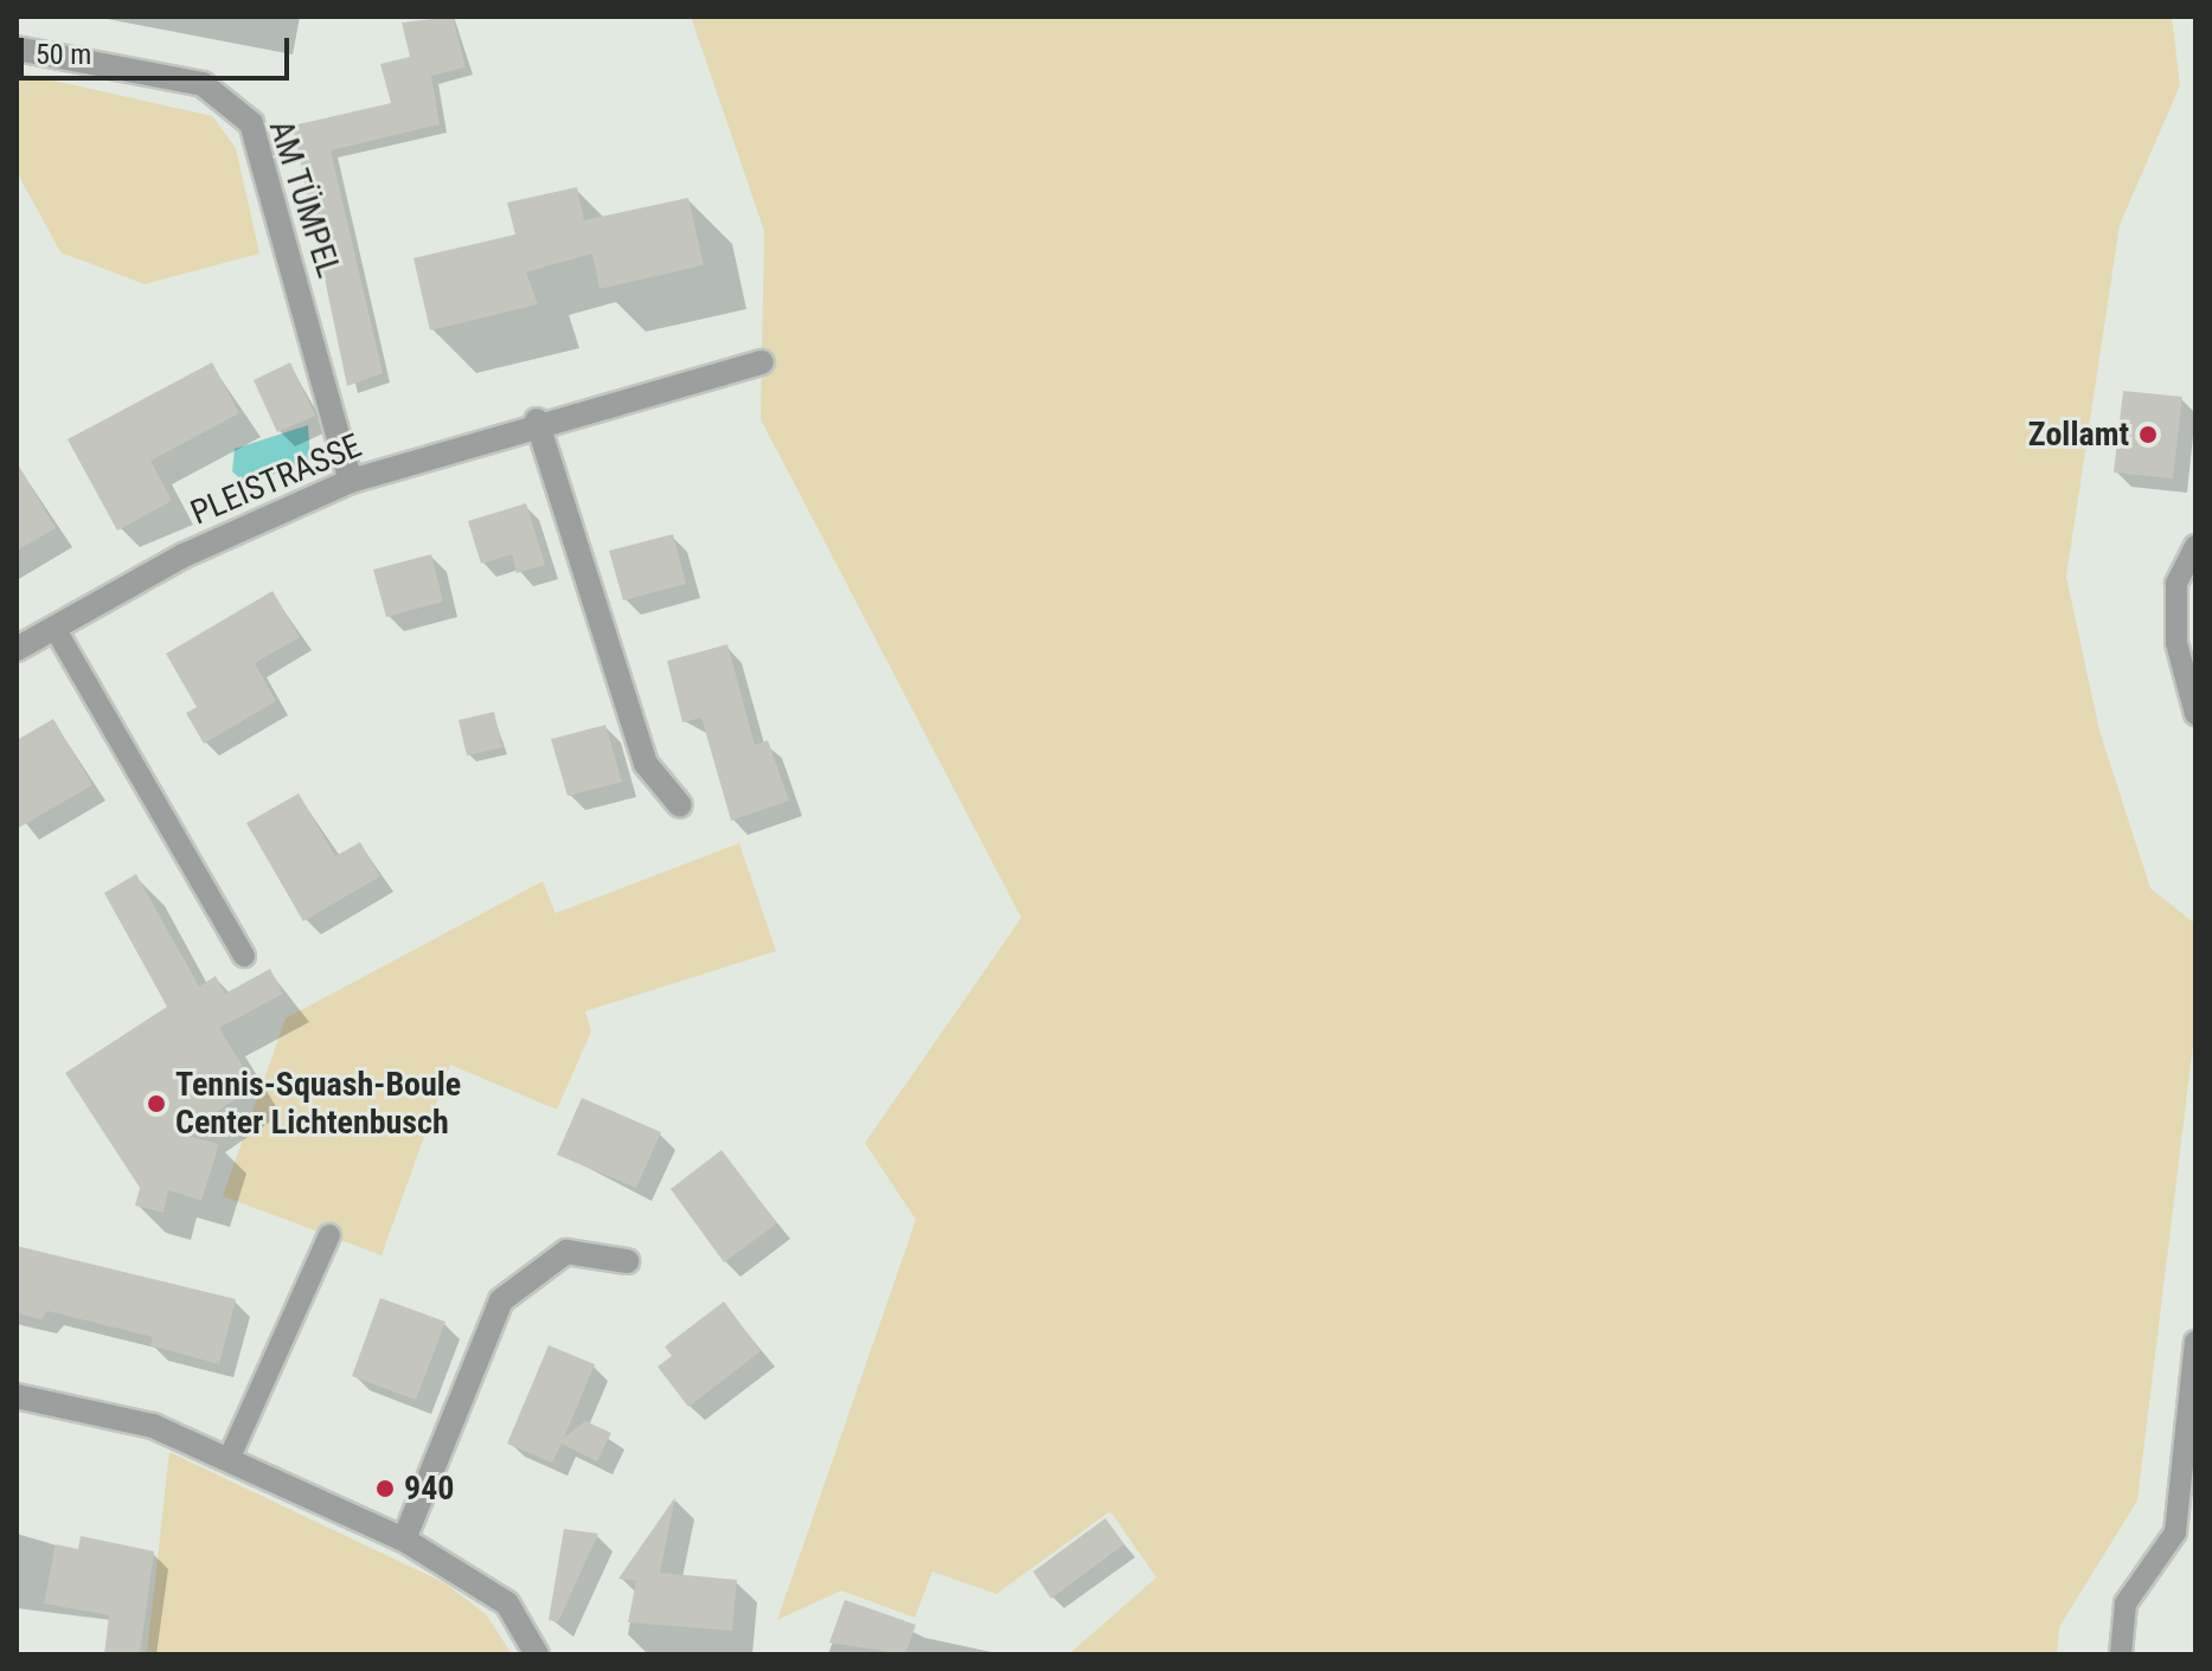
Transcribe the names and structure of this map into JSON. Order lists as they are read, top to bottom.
{
  "streets": {
    "street": ["AM TÜMPEL", "PLEISTRASSE"]
  },
  "crossings": [
    ["AM TÜMPEL", "PLEISTRASSE"]
  ],
  "places": ["Zollamt", "Tennis-Squash-Boule Center Lichtenbusch", "940"],
  "scale_bar": "50 m"
}
